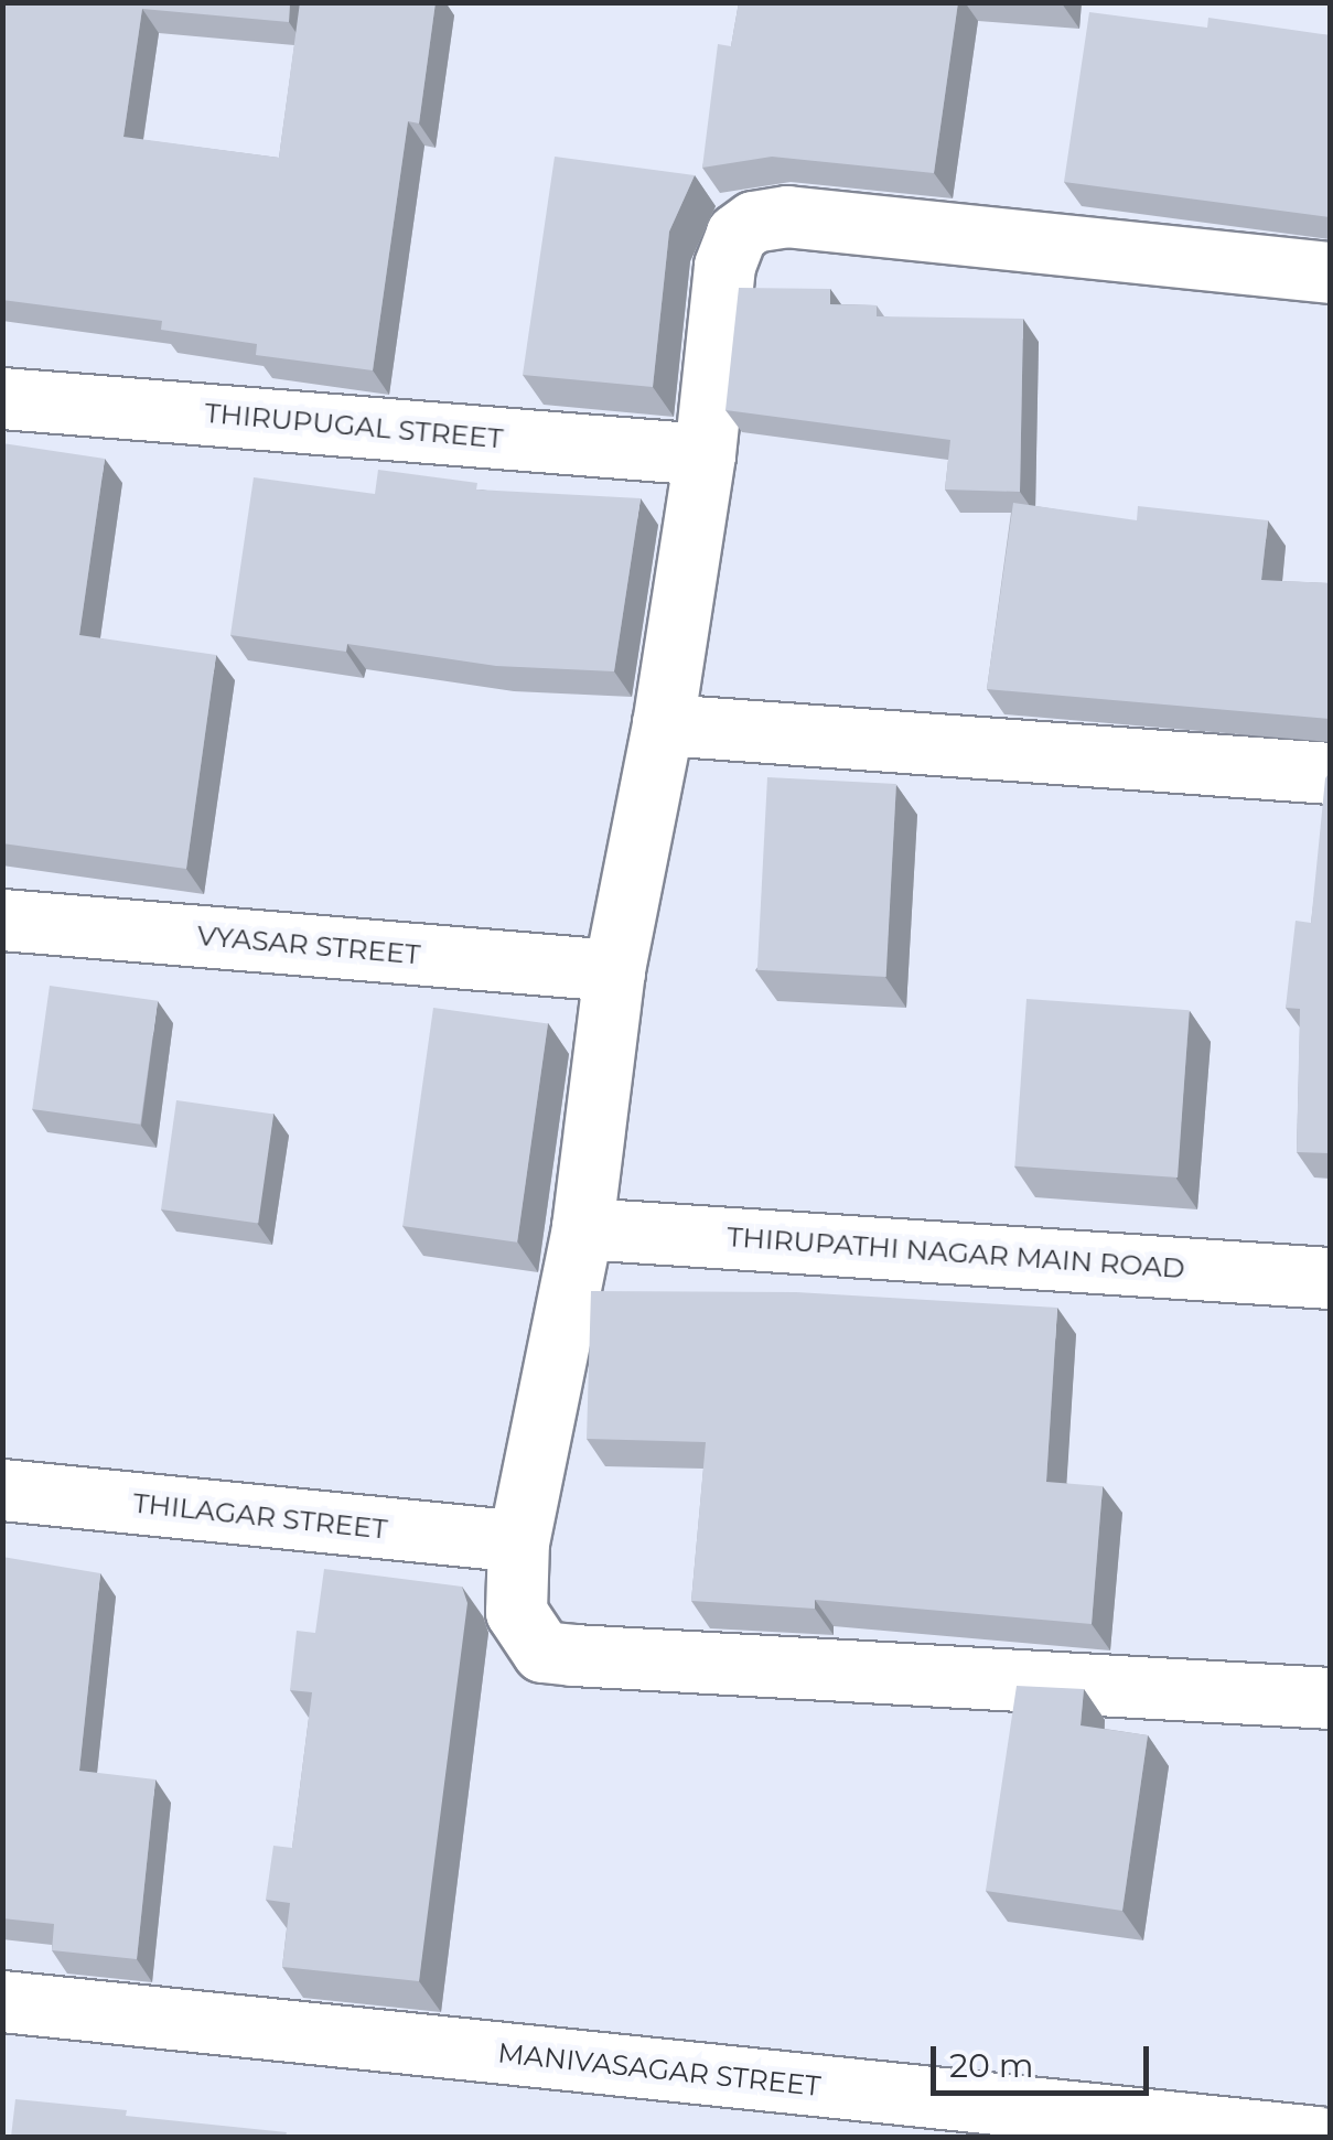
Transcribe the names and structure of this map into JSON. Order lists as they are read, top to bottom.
{
  "streets": {
    "street": [
      "THIRUPUGAL STREET",
      "VYASAR STREET",
      "THIRUPATHI NAGAR MAIN ROAD",
      "THILAGAR STREET",
      "MANIVASAGAR STREET"
    ]
  },
  "scale_bar": "20 m"
}
